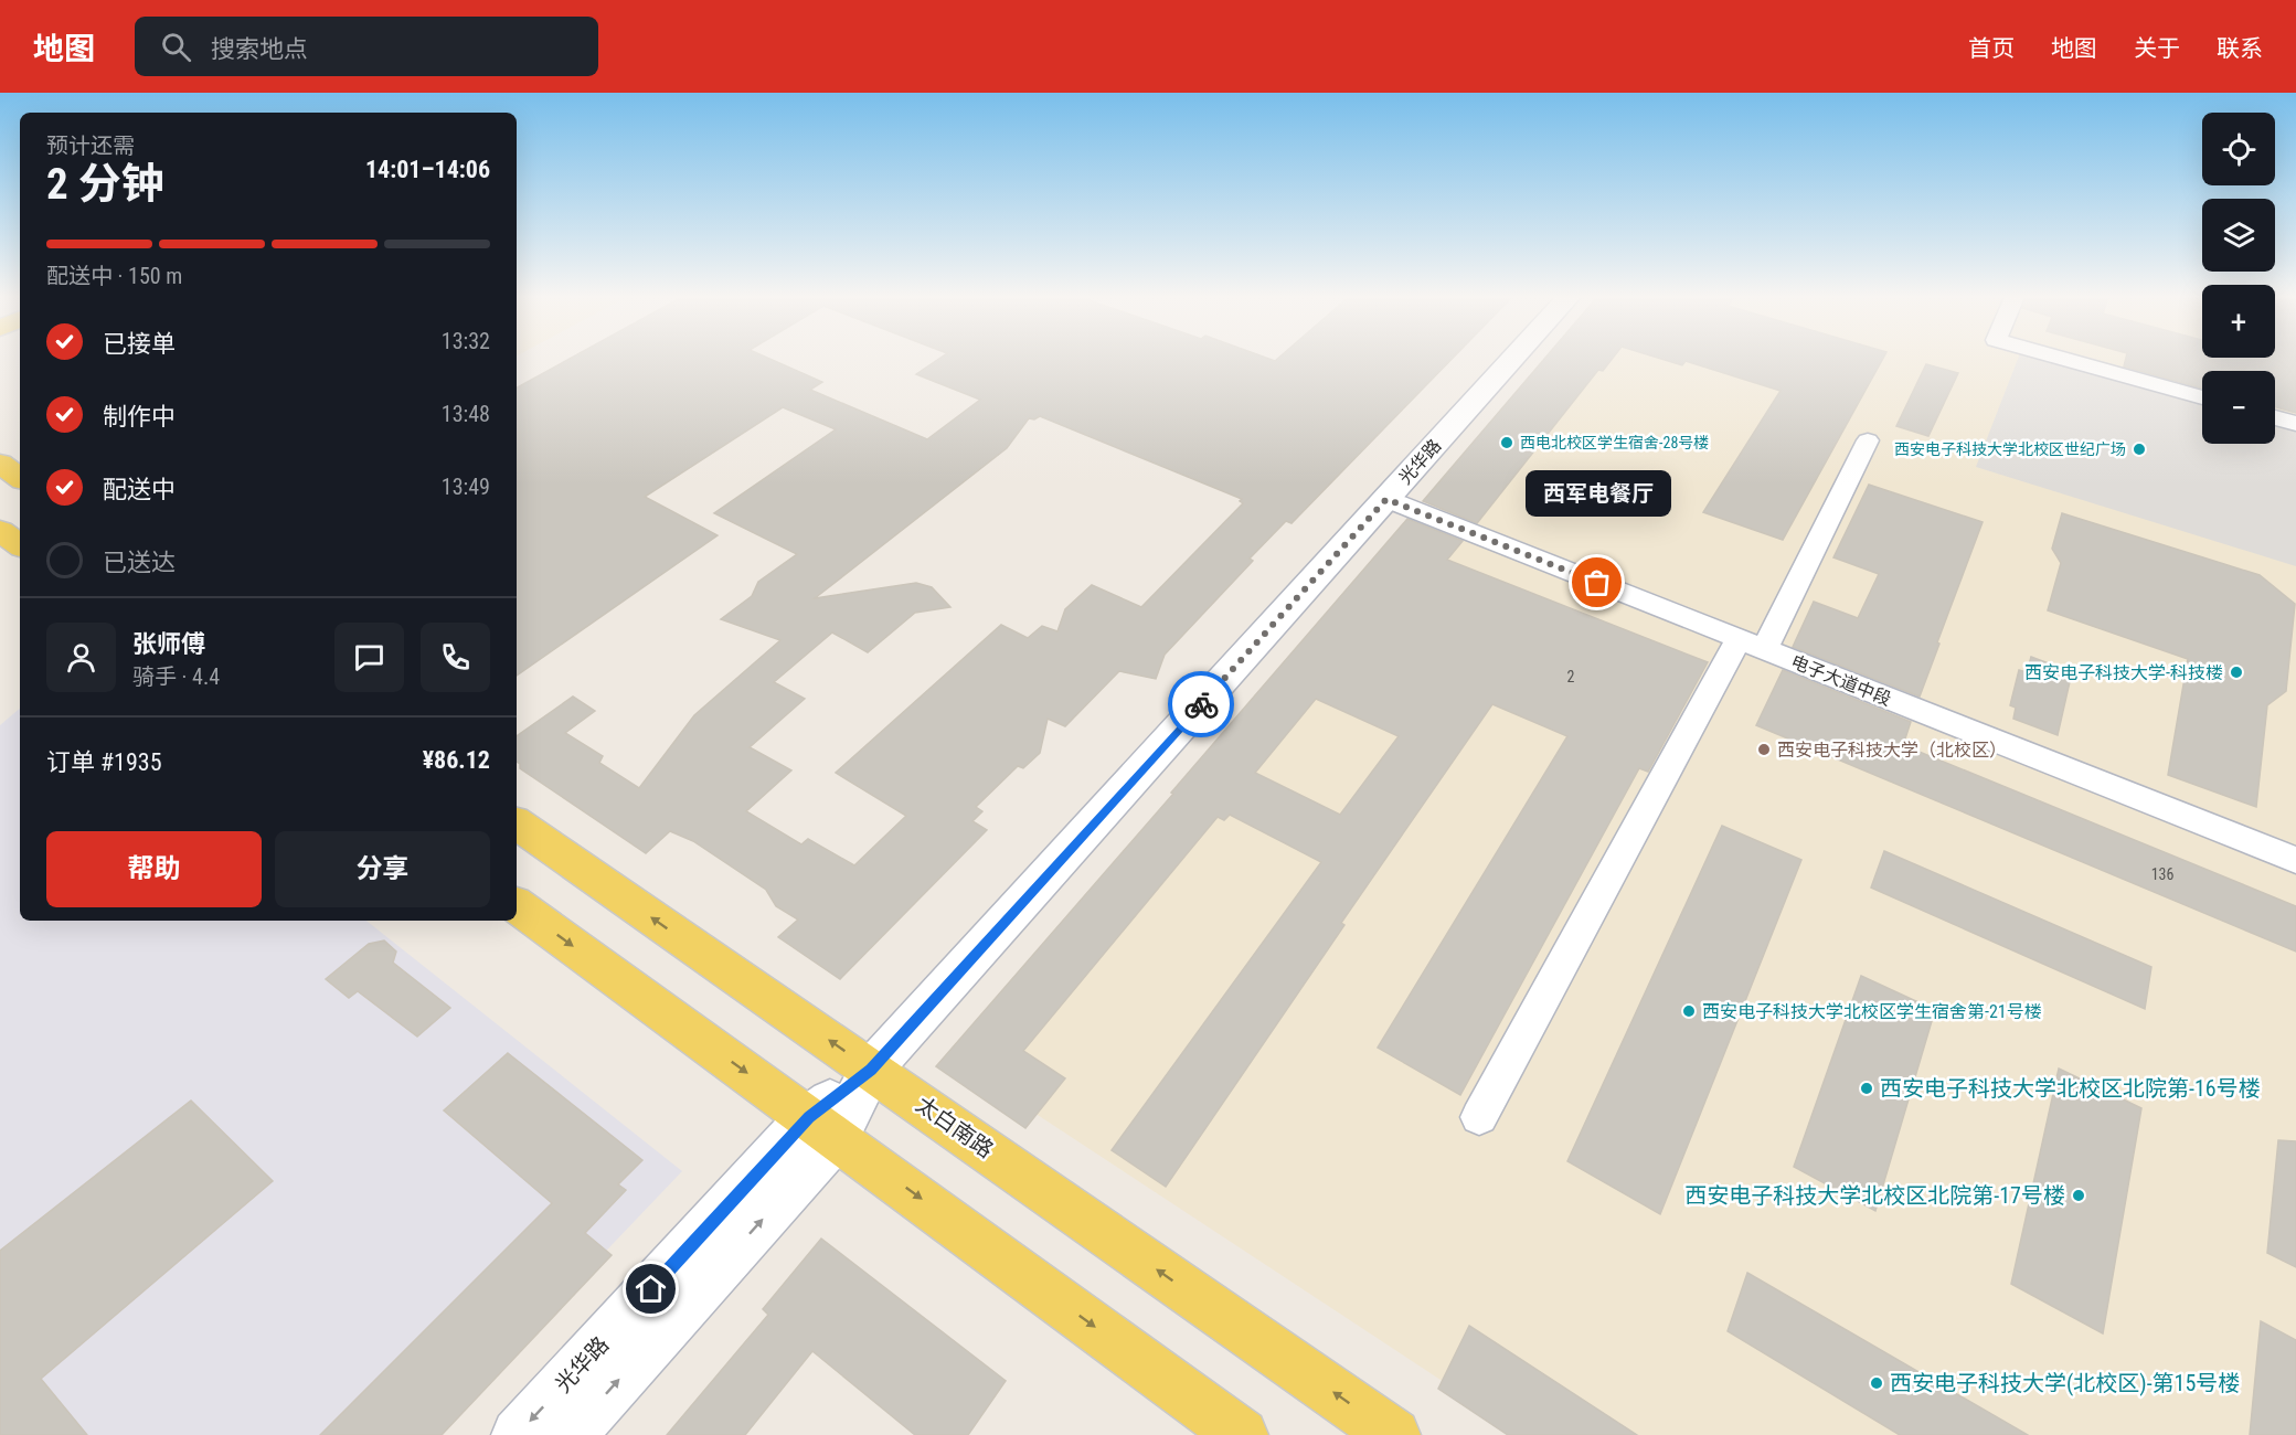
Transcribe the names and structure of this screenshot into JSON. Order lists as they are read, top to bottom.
{
  "streets": {
    "main road": ["太白南路"],
    "street": ["光华路", "电子大道中段"]
  },
  "crossings": [
    ["光华路", "电子大道中段"],
    ["光华路", "太白南路"]
  ],
  "places": [
    "西电北校区学生宿舍-28号楼",
    "西安电子科技大学北校区世纪广场",
    "西军电餐厅",
    "西安电子科技大学-科技楼",
    "西安电子科技大学（北校区）",
    "西安电子科技大学北校区学生宿舍第-21号楼",
    "西安电子科技大学北校区北院第-16号楼",
    "西安电子科技大学北校区北院第-17号楼",
    "西安电子科技大学(北校区)-第15号楼"
  ],
  "house_numbers": ["2", "136"],
  "page": {
    "header": "地图",
    "search": "搜索地点",
    "nav": [
      "首页",
      "地图",
      "关于",
      "联系"
    ],
    "map_buttons": ["+", "−"],
    "heading": ["2 分钟", "预计还需", "14:01–14:06"],
    "panel": [
      "张师傅",
      "骑手 · 4.4",
      "订单 #1935",
      "¥86.12"
    ],
    "bar": "配送中 · 150 m",
    "list": [
      ["已接单", "13:32"],
      ["制作中", "13:48"],
      ["配送中", "13:49"],
      "已送达"
    ],
    "bubble": "西军电餐厅",
    "buttons": ["帮助", "分享"]
  }
}
